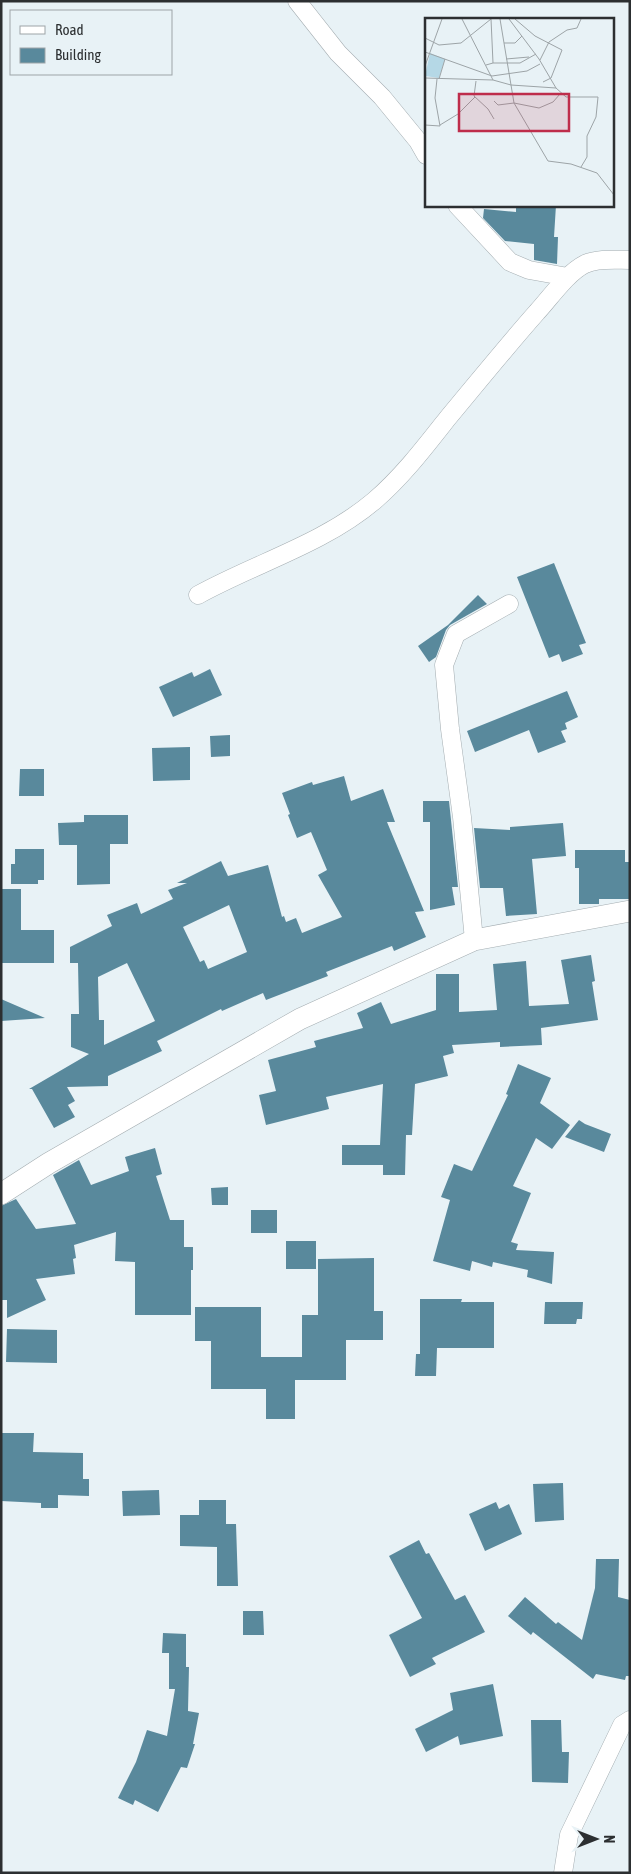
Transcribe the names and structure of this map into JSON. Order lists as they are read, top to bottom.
{
  "legend": ["Road", "Building"],
  "north": "right"
}
